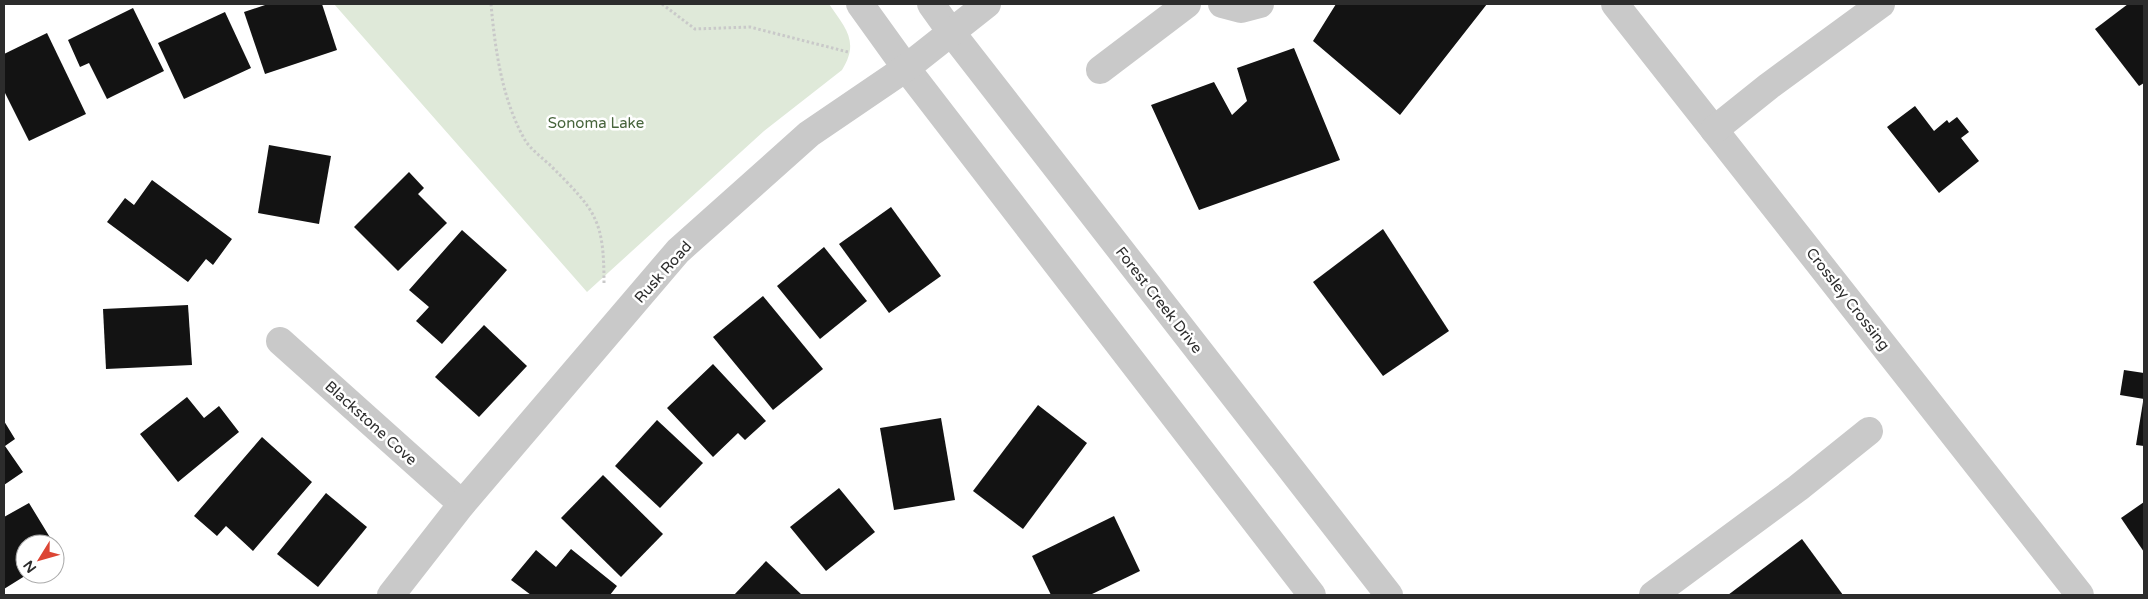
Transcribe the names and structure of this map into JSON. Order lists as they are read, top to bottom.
{
  "streets": {
    "street": [
      "Rusk Road",
      "Crossley Crossing",
      "Forest Creek Drive",
      "Blackstone Cove"
    ]
  },
  "crossings": [
    ["Rusk Road", "Forest Creek Drive"],
    ["Rusk Road", "Blackstone Cove"]
  ],
  "parks": ["Sonoma Lake"],
  "north": "bottom left"
}
